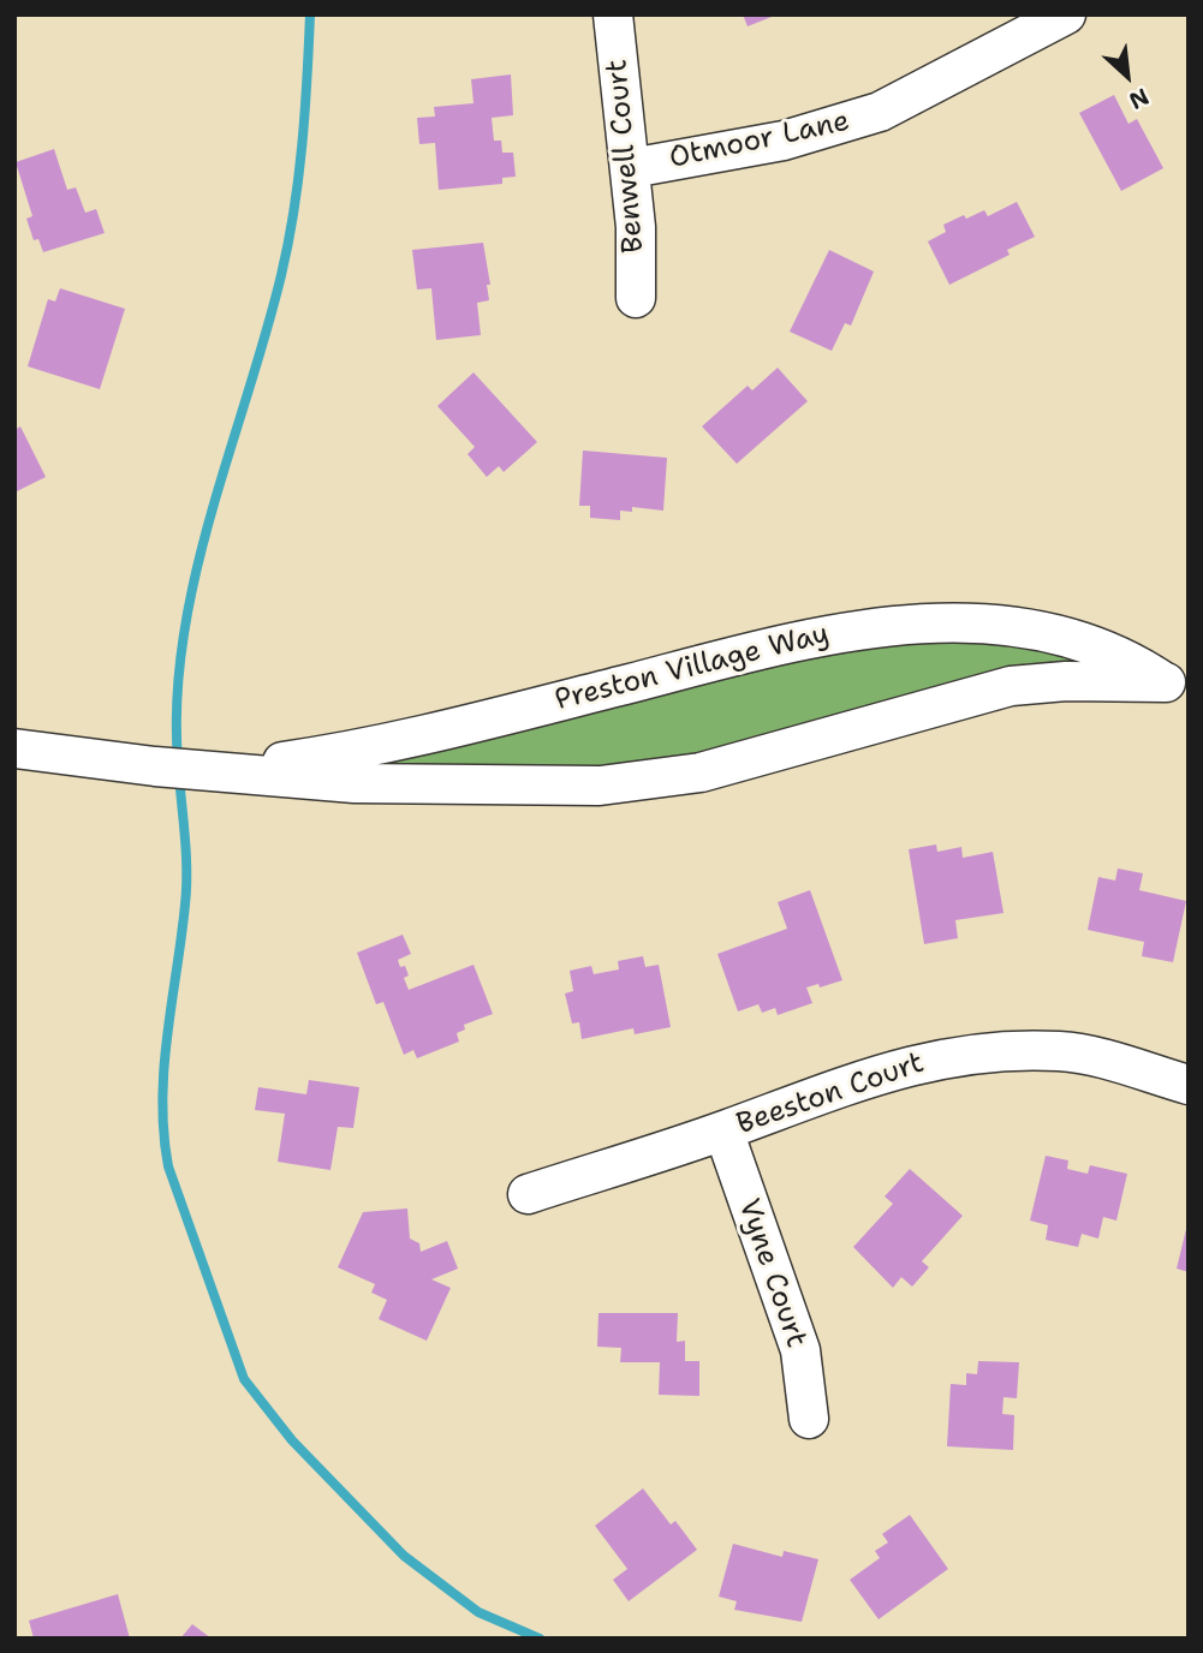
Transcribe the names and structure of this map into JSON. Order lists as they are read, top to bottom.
{
  "streets": {
    "street": [
      "Otmoor Lane",
      "Benwell Court",
      "Preston Village Way",
      "Beeston Court",
      "Vyne Court"
    ]
  },
  "crossings": [
    ["Otmoor Lane", "Benwell Court"],
    ["Beeston Court", "Vyne Court"]
  ],
  "north": "bottom right"
}
